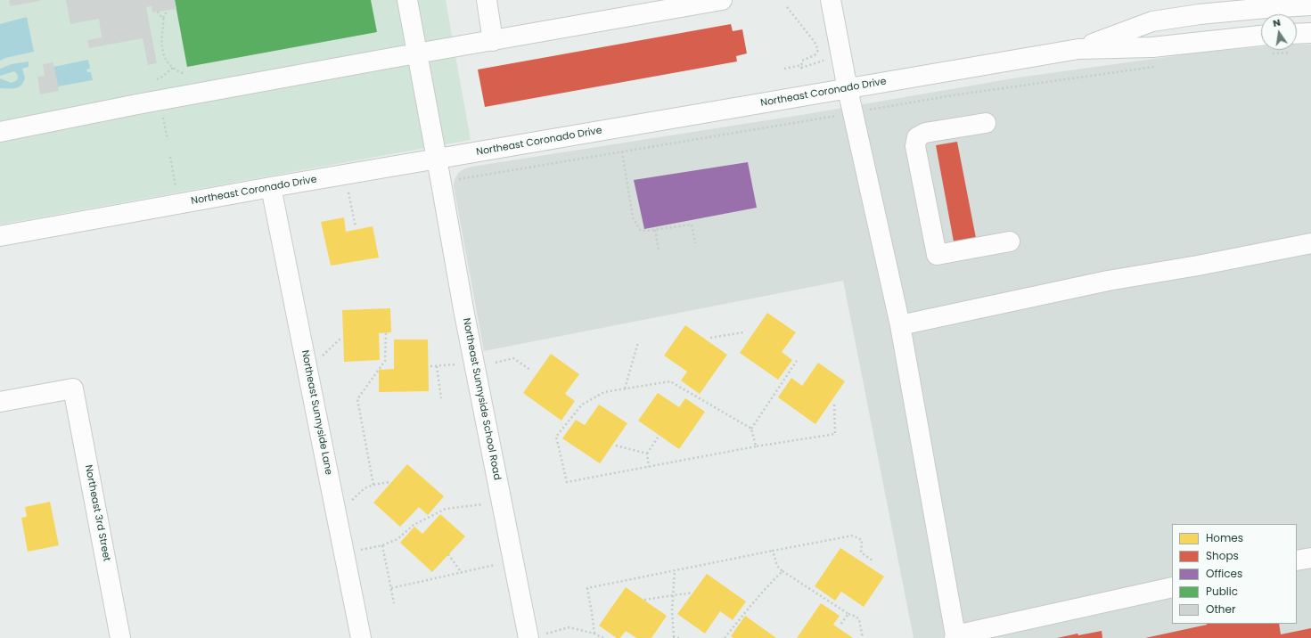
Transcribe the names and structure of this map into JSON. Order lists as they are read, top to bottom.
{
  "streets": {
    "street": [
      "Northeast Coronado Drive",
      "Northeast Sunnyside School Road",
      "Northeast Sunnyside Lane",
      "Northeast 3rd Street"
    ]
  },
  "crossings": [
    ["Northeast Coronado Drive", "Northeast Sunnyside School Road"],
    ["Northeast Coronado Drive", "Northeast Sunnyside Lane"]
  ],
  "legend": [
    "Homes",
    "Shops",
    "Offices",
    "Public",
    "Other"
  ],
  "north": "top"
}
